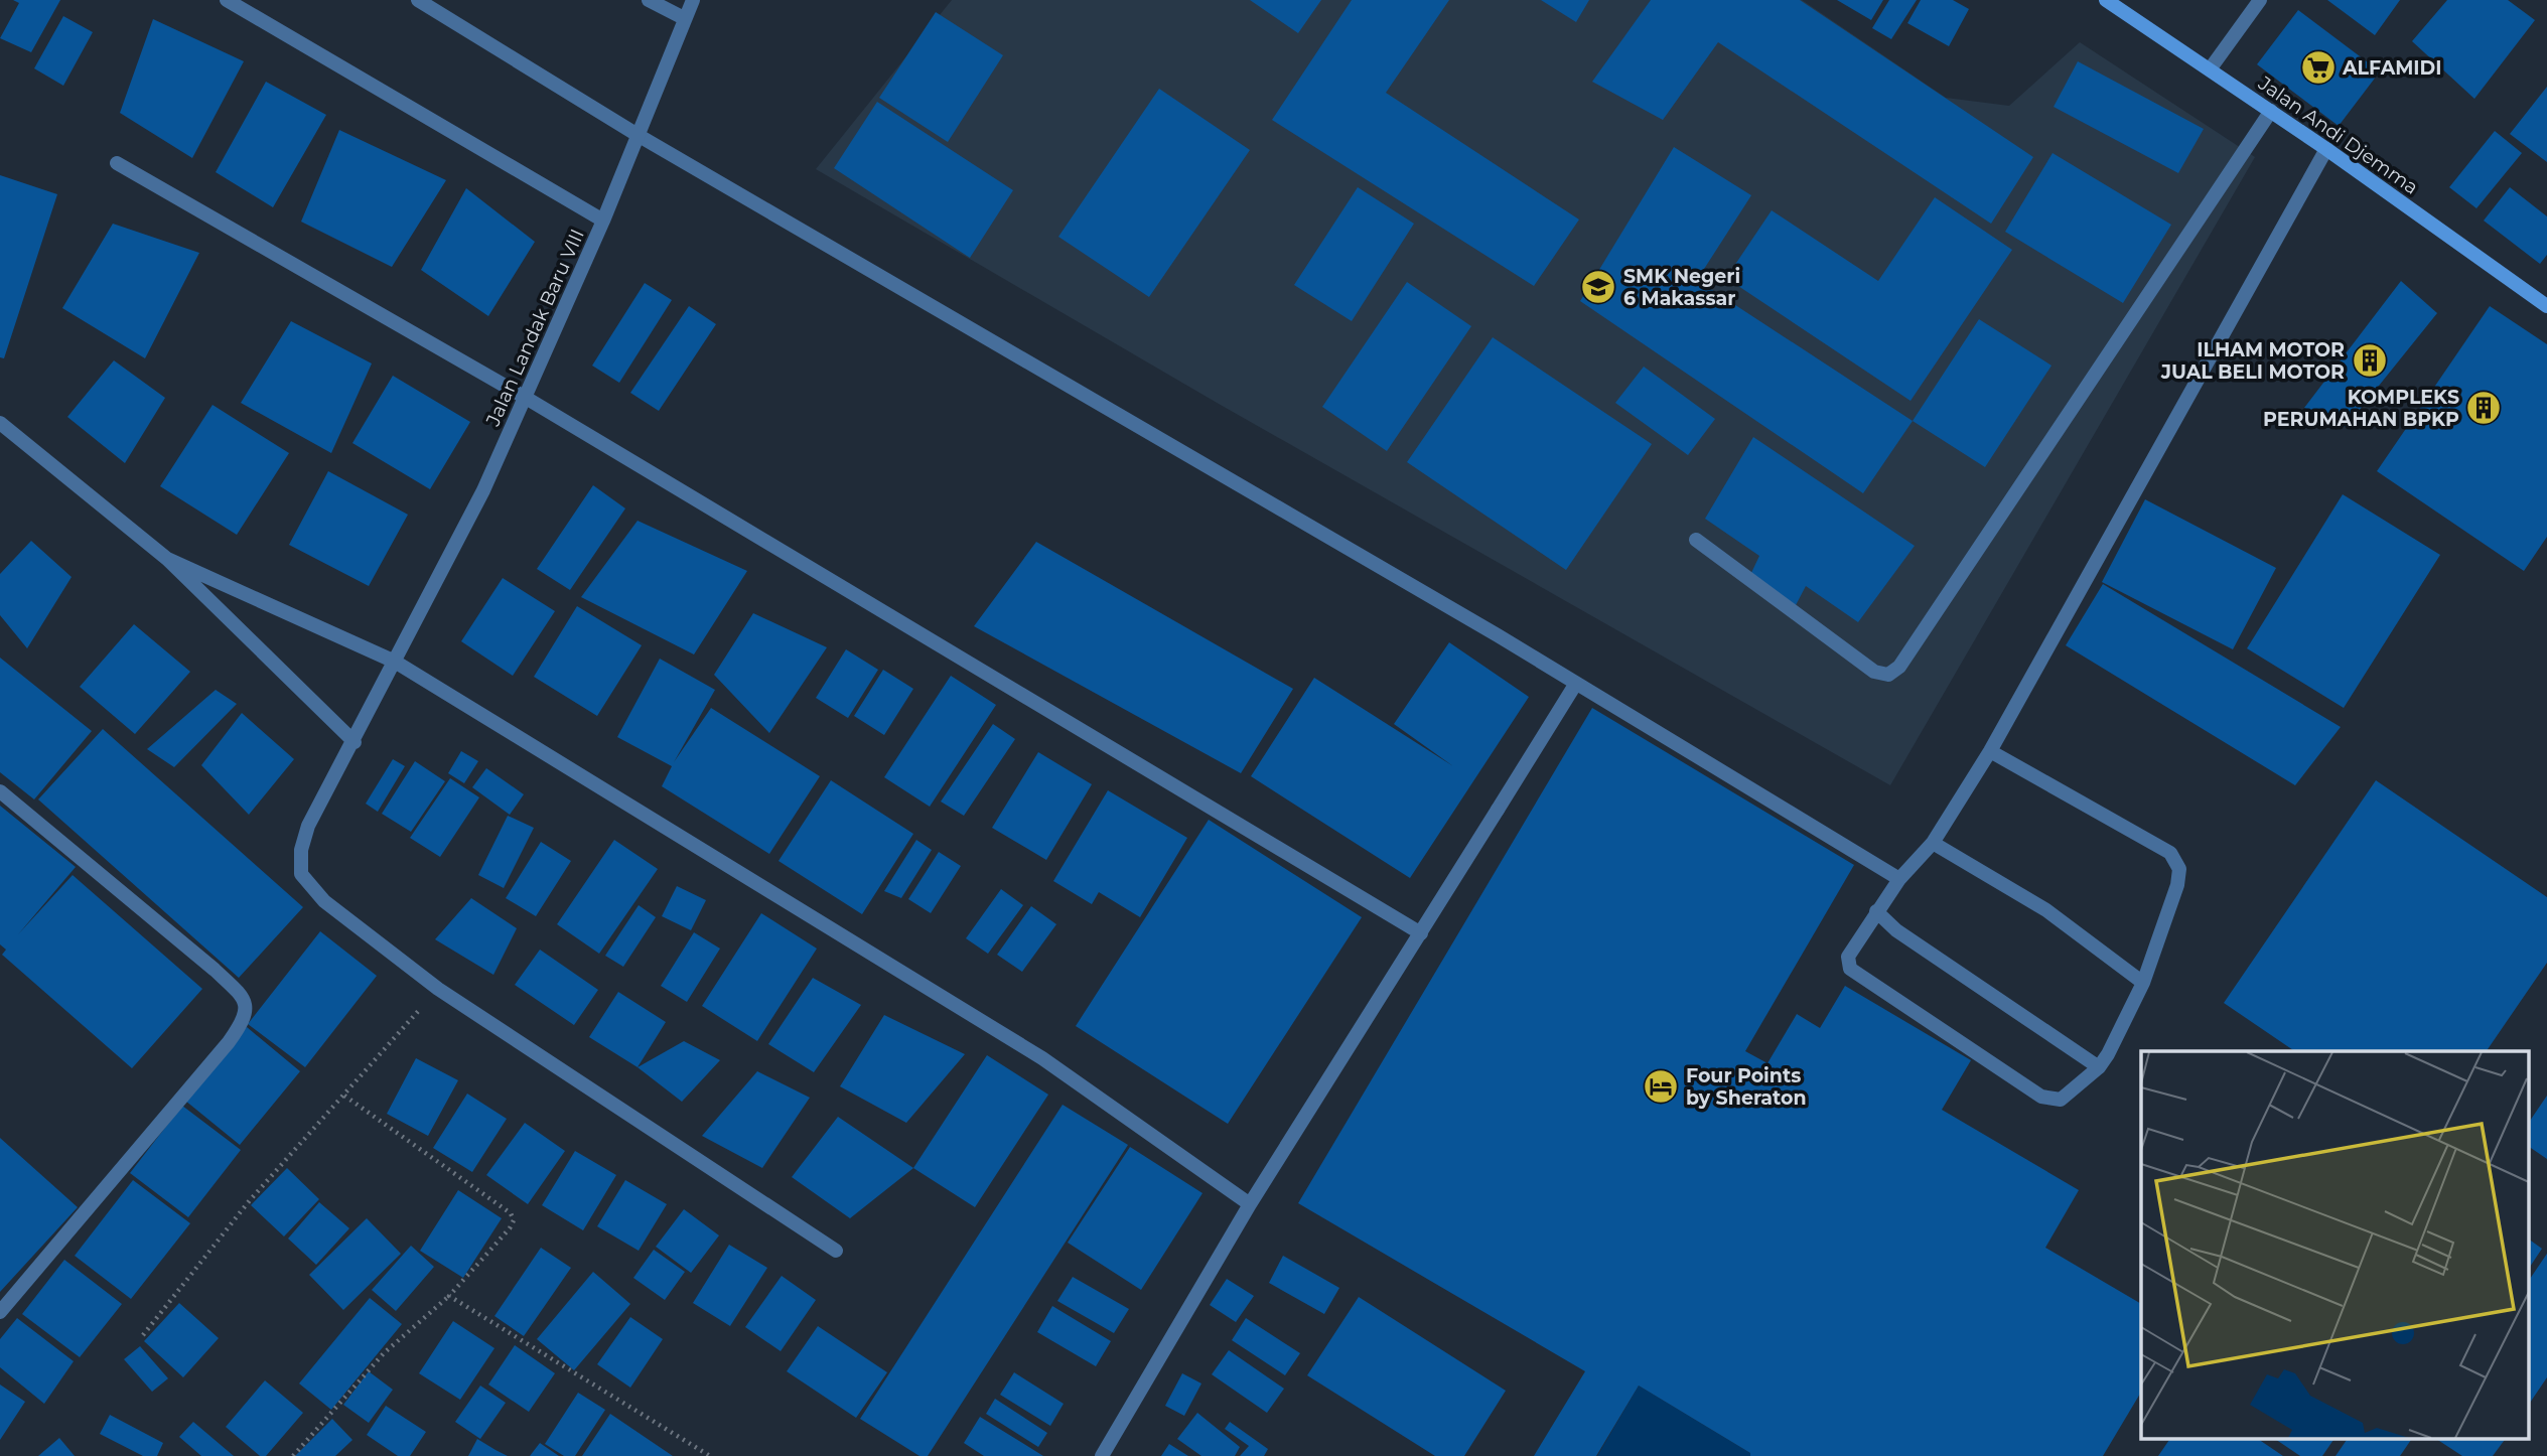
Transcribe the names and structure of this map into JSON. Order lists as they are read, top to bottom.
{
  "streets": {
    "main road": ["Jalan Andi Djemma"],
    "street": ["Jalan Landak Baru VIII"]
  },
  "places": {
    "supermarket": ["ALFAMIDI"],
    "school or university": ["SMK Negeri 6 Makassar"],
    "building": ["ILHAM MOTOR JUAL BELI MOTOR", "KOMPLEKS PERUMAHAN BPKP"],
    "hotel": ["Four Points by Sheraton"]
  }
}
